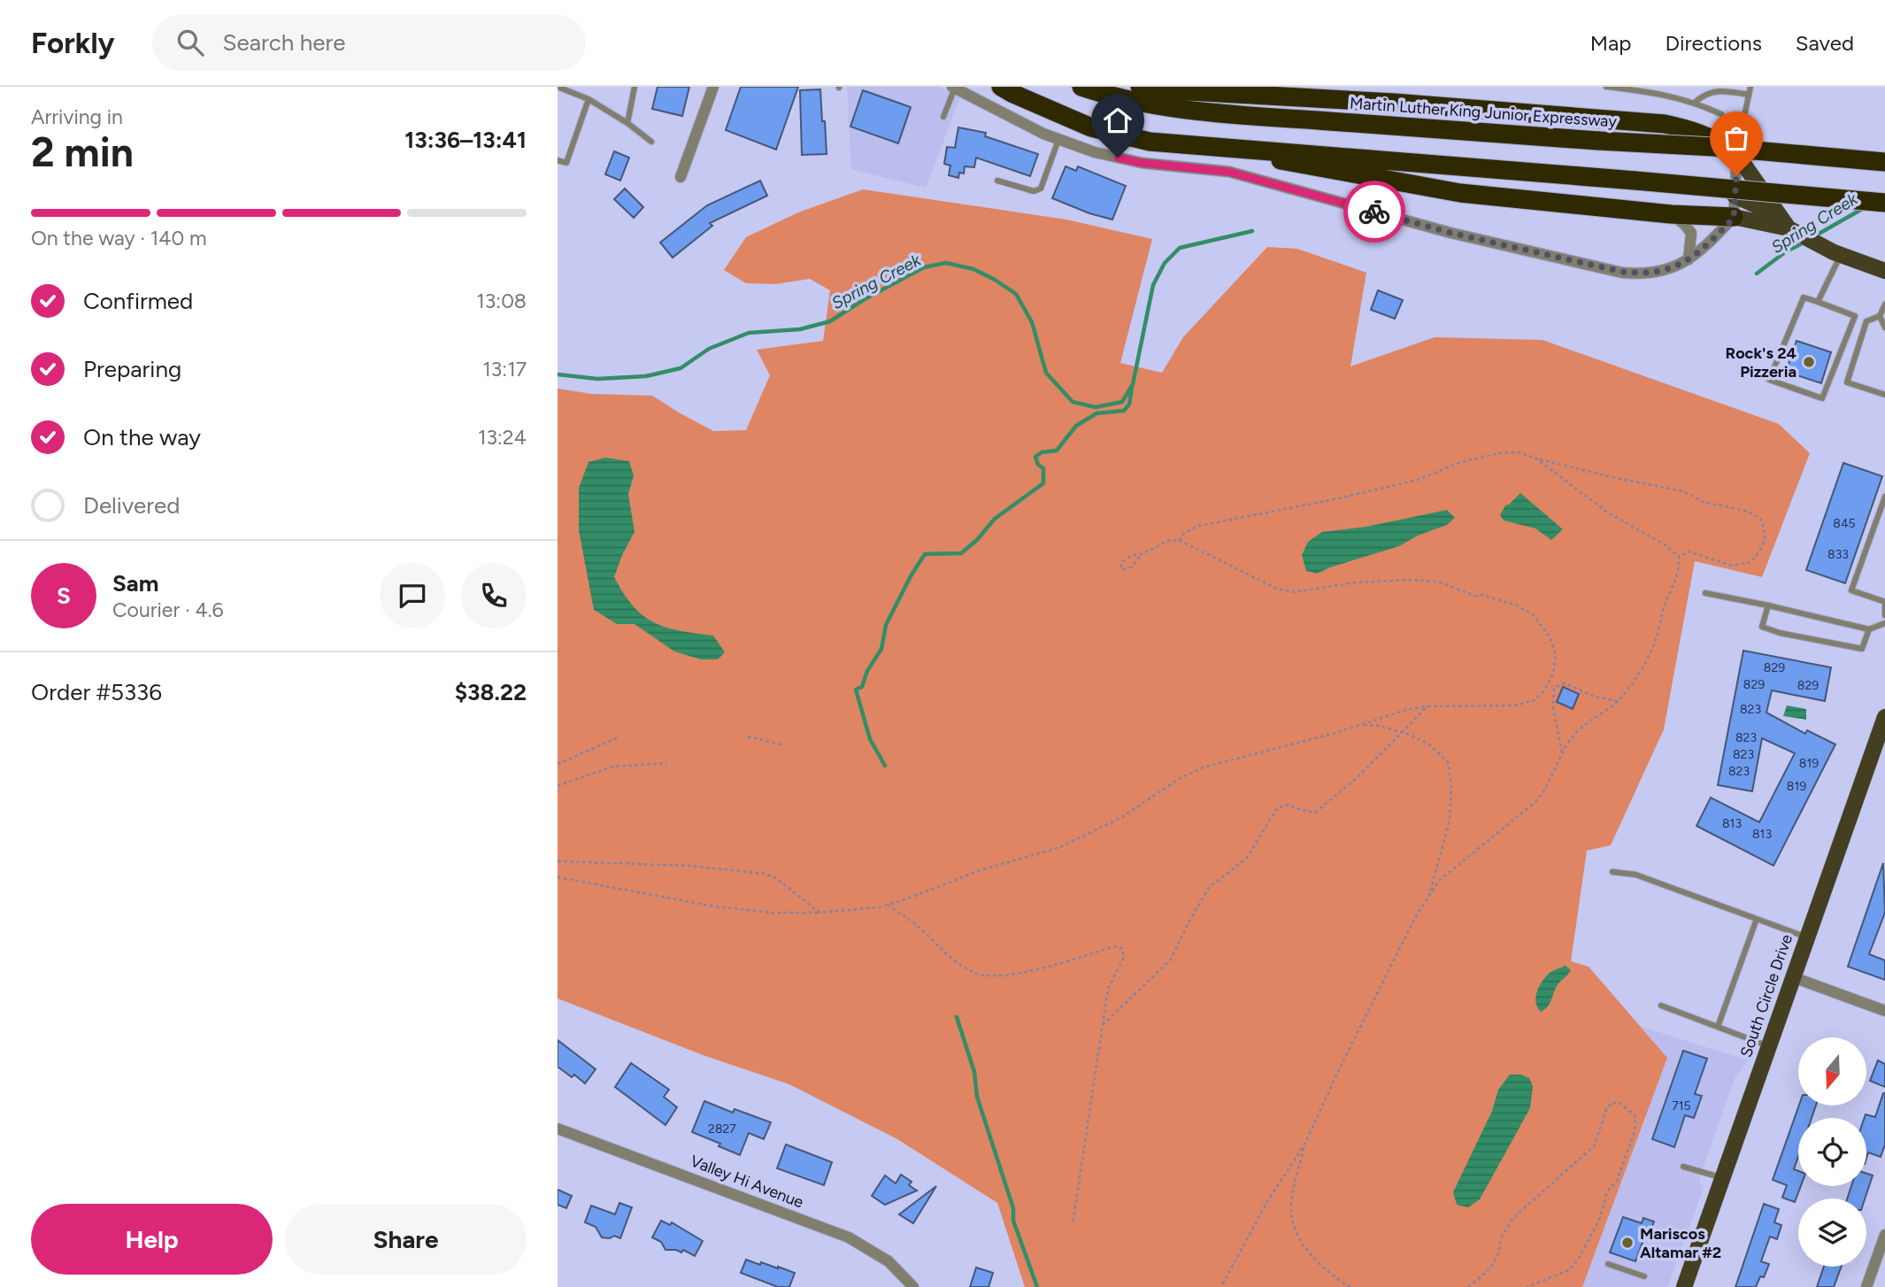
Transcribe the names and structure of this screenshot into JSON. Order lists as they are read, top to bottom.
{
  "streets": {
    "highway": ["Martin Luther King Junior Expressway"],
    "main road": ["South Circle Drive"],
    "street": ["Valley Hi Avenue"]
  },
  "water": ["Spring Creek"],
  "places": ["Rock's 24 Pizzeria", "Mariscos Altamar #2"],
  "house_numbers": [
    "845",
    "833",
    "829",
    "829",
    "829",
    "823",
    "823",
    "823",
    "819",
    "823",
    "819",
    "813",
    "813",
    "715",
    "2827"
  ],
  "north": "bottom",
  "page": {
    "header": "Forkly",
    "search": "Search here",
    "nav": ["Map", "Directions", "Saved"],
    "heading": ["2 min", "Arriving in", "13:36–13:41"],
    "panel": [
      "Sam",
      "Courier · 4.6",
      "Order #5336",
      "$38.22"
    ],
    "bar": "On the way · 140 m",
    "list": [
      ["Confirmed", "13:08"],
      ["Preparing", "13:17"],
      ["On the way", "13:24"],
      "Delivered"
    ],
    "round": "S",
    "buttons": ["Help", "Share"]
  }
}
